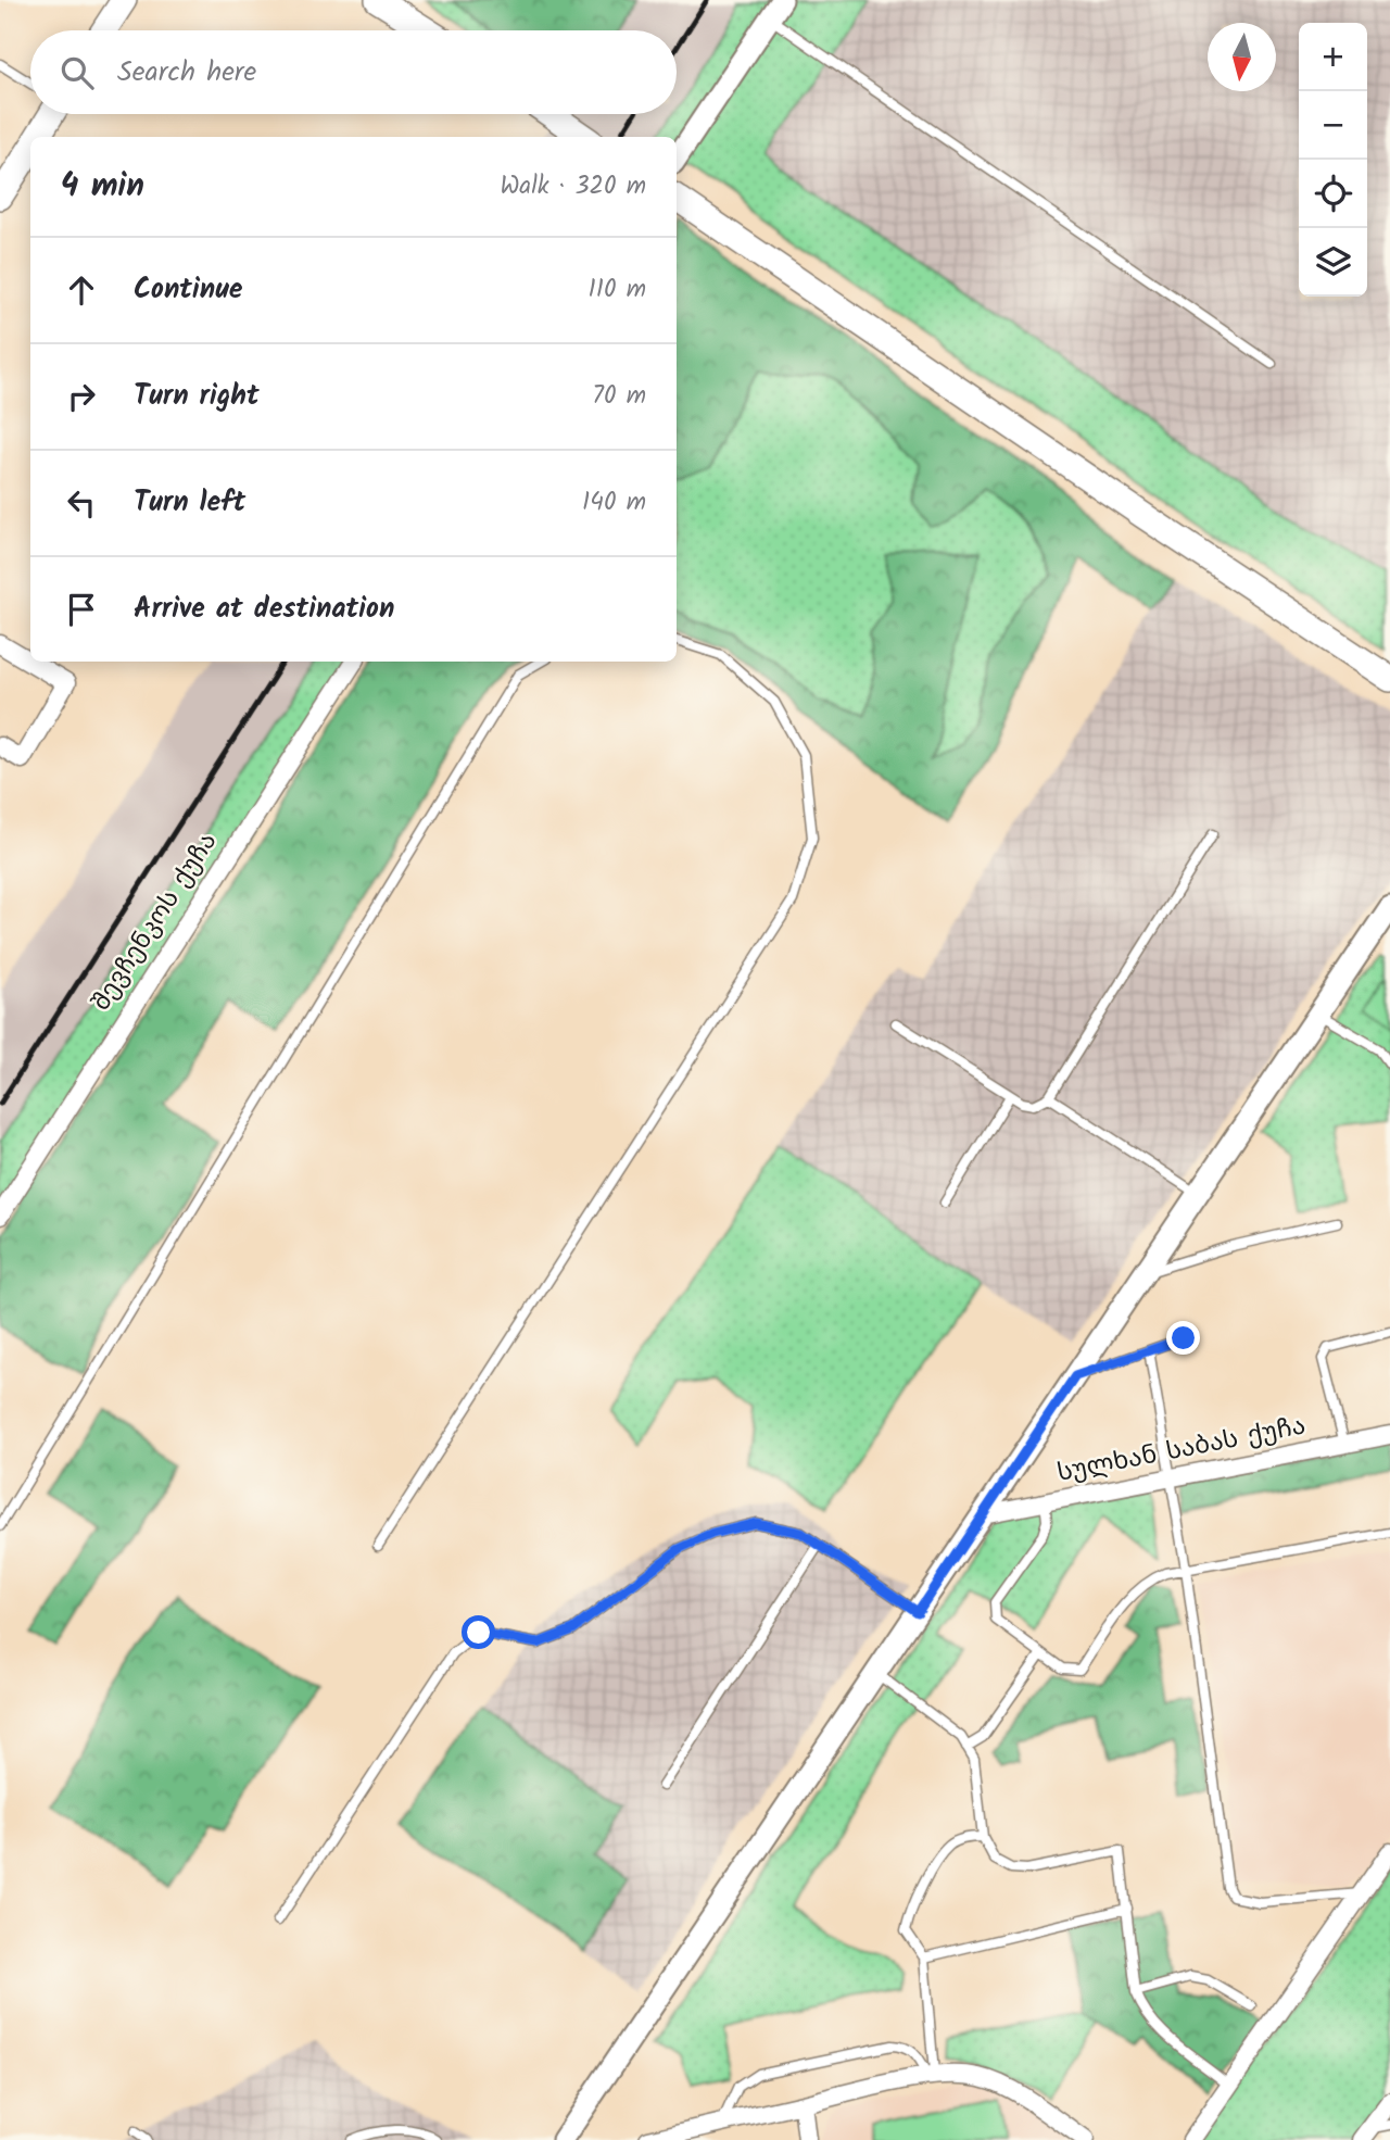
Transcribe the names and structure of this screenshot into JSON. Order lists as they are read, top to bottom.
{
  "streets": {
    "street": ["შევჩენკოს ქუჩა", "სულხან საბას ქუჩა"]
  },
  "north": "bottom",
  "page": {
    "map_buttons": ["+", "−"],
    "search": "Search here",
    "heading": ["4 min", "Walk · 320 m"],
    "list": [
      ["Continue", "110 m"],
      ["Turn right", "70 m"],
      ["Turn left", "140 m"],
      "Arrive at destination"
    ]
  }
}
